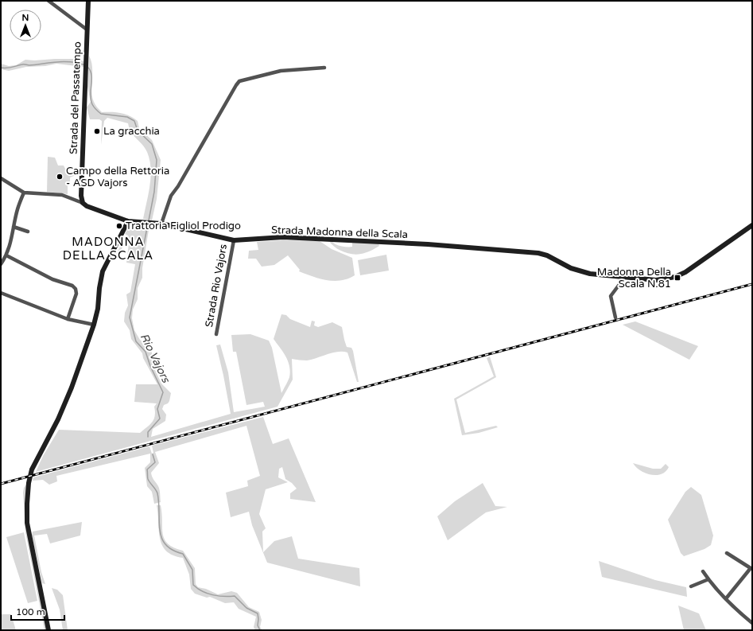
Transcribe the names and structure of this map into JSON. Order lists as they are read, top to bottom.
{
  "streets": {
    "street": ["Strada del Passatempo", "Strada Madonna della Scala", "Strada Rio Vajors"]
  },
  "crossings": [
    ["Strada Madonna della Scala", "Strada Rio Vajors"]
  ],
  "districts": ["MADONNA DELLA SCALA"],
  "water": ["Rio Vajors"],
  "places": {
    "other": ["La gracchia", "Campo della Rettoria - ASD Vajors", "Trattoria Figliol Prodigo"],
    "transit": ["Madonna Della Scala N.81"]
  },
  "scale_bar": "100 m",
  "north": "top"
}
